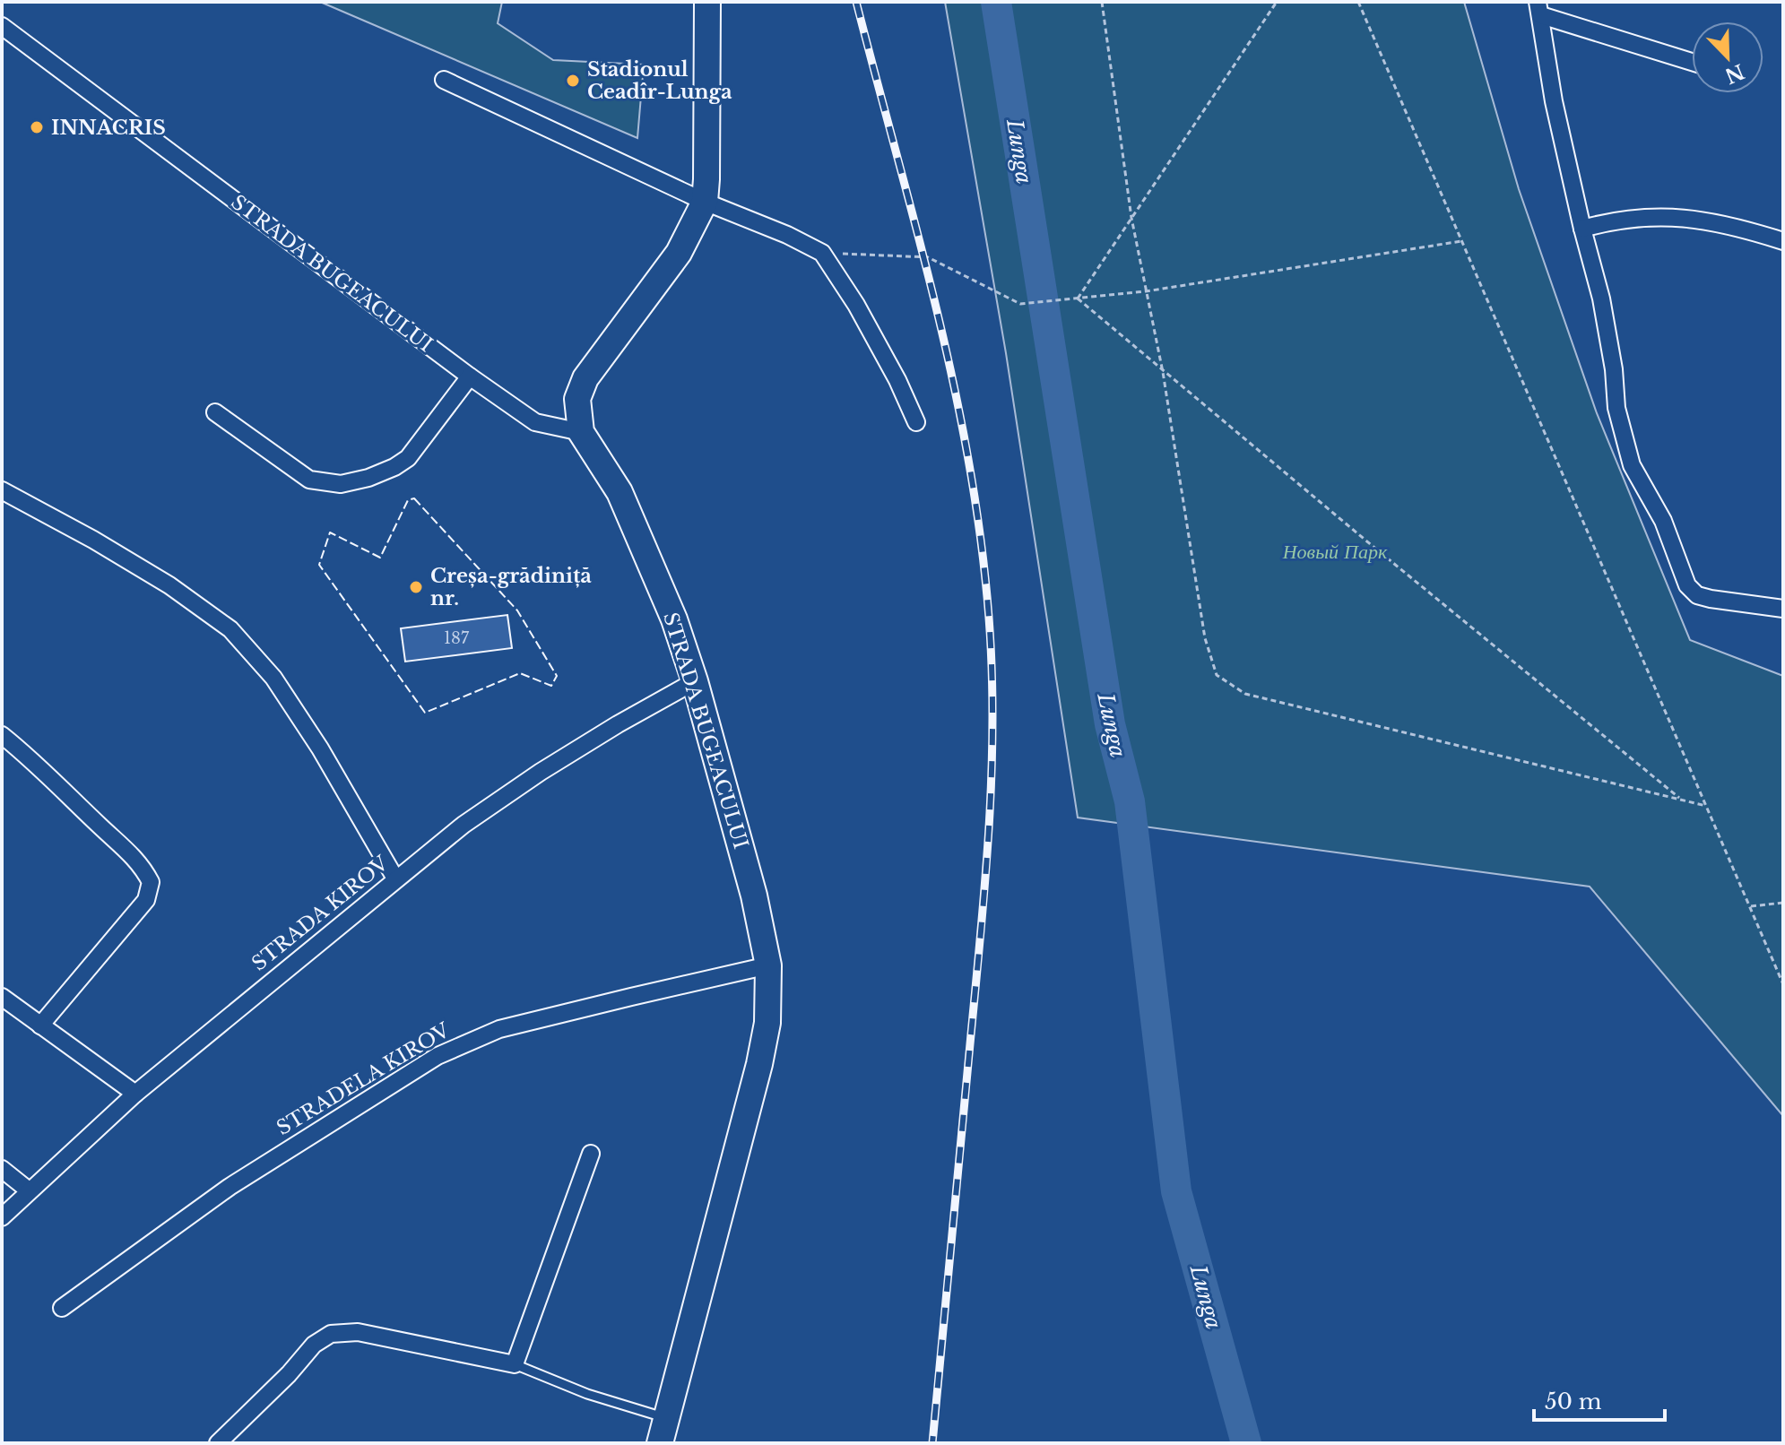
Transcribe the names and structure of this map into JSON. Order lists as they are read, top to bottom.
{
  "streets": {
    "main road": ["STRADA BUGEACULUI"],
    "street": ["STRADA KIROV", "STRADELA KIROV"]
  },
  "crossings": [
    ["STRADA BUGEACULUI", "STRADA KIROV"],
    ["STRADA BUGEACULUI", "STRADELA KIROV"]
  ],
  "water": ["Lunga"],
  "parks": ["Новый Парк"],
  "places": ["Stadionul Ceadîr-Lunga", "INNACRIS", "Creșa-grădiniță nr."],
  "house_numbers": ["187"],
  "scale_bar": "50 m",
  "north": "bottom right"
}
